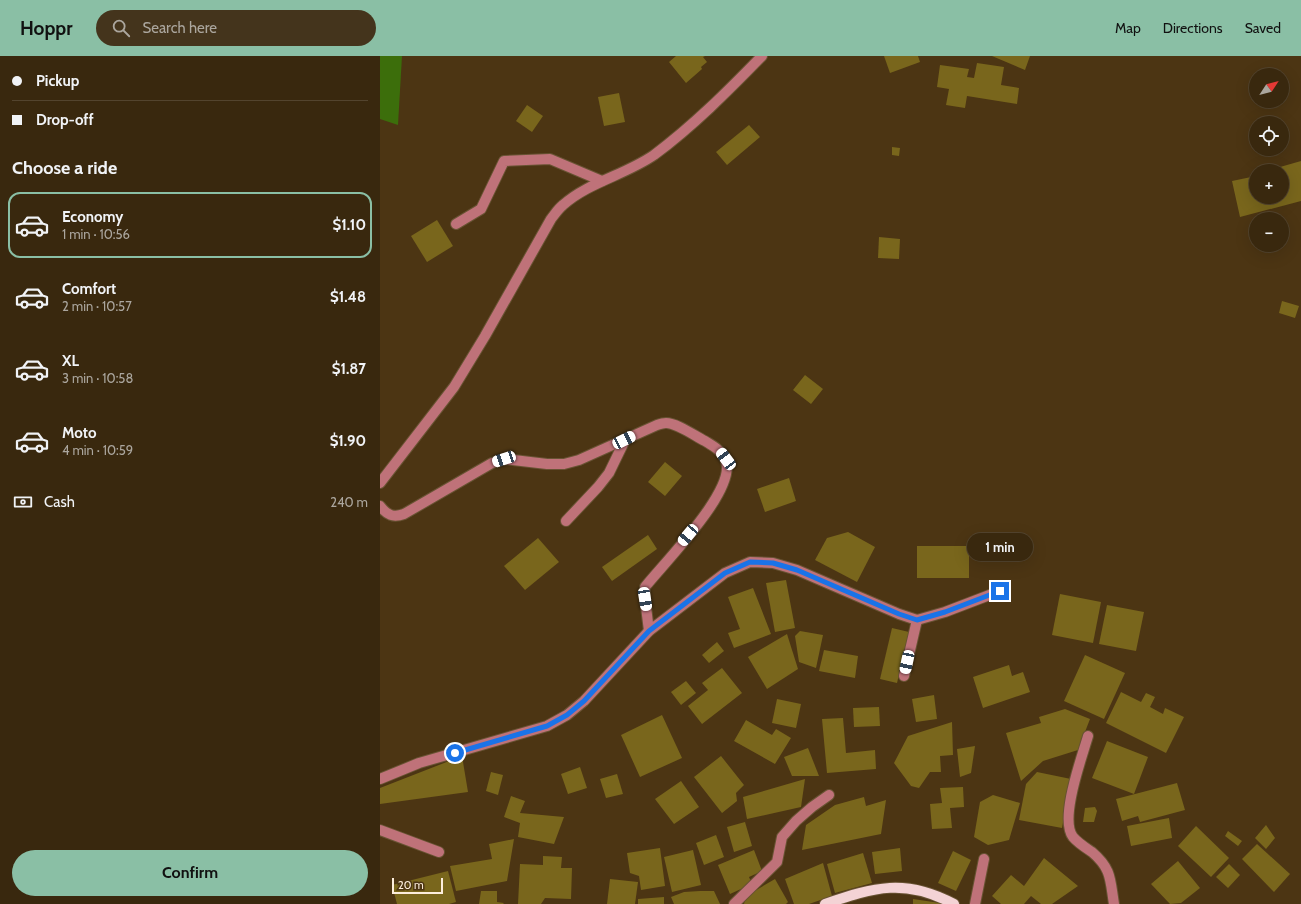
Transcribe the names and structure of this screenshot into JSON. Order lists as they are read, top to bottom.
{
  "scale_bar": "20 m",
  "north": "top right",
  "page": {
    "header": "Hoppr",
    "search": "Search here",
    "nav": ["Map", "Directions", "Saved"],
    "banner": ["Pickup", "Drop-off"],
    "map_buttons": ["+", "−"],
    "heading": "Choose a ride",
    "list": [
      {
        "name": "Economy",
        "note": "1 min · 10:56",
        "value": "$1.10"
      },
      {
        "name": "Comfort",
        "note": "2 min · 10:57",
        "value": "$1.48"
      },
      {
        "name": "XL",
        "note": "3 min · 10:58",
        "value": "$1.87"
      },
      {
        "name": "Moto",
        "note": "4 min · 10:59",
        "value": "$1.90"
      }
    ],
    "pay": ["Cash", "240 m"],
    "bubble": "1 min",
    "buttons": "Confirm",
    "scale": "20 m"
  }
}
